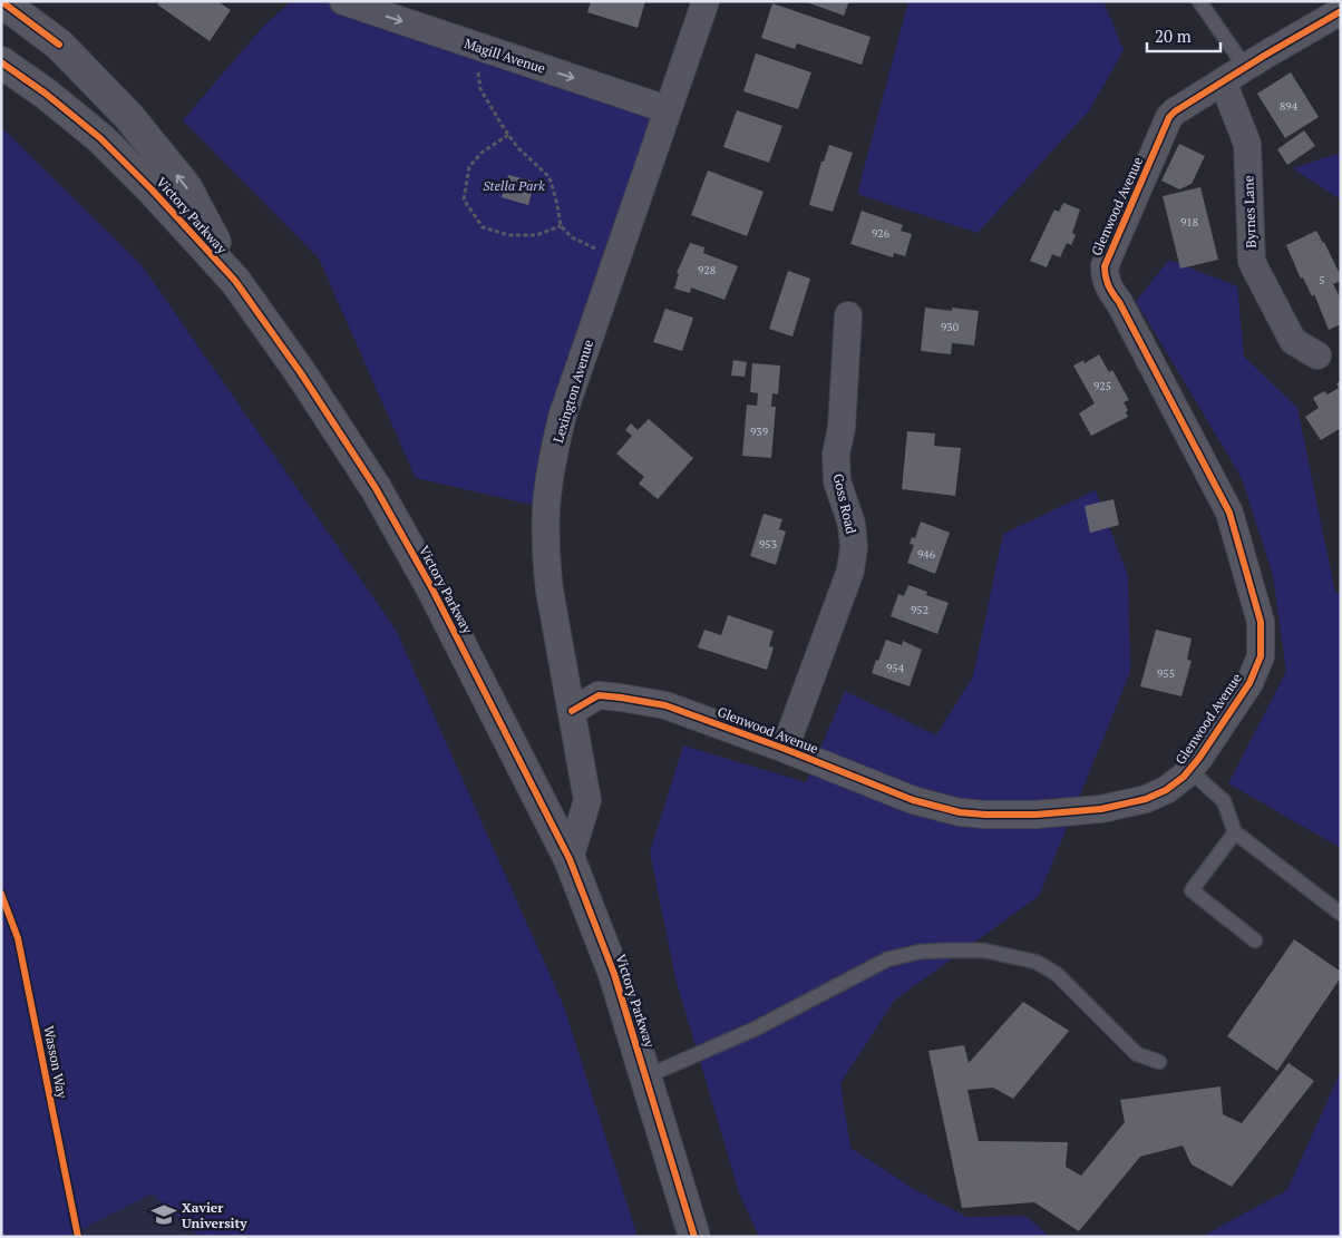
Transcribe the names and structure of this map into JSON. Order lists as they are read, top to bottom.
{
  "streets": {
    "street": [
      "Magill Avenue",
      "Glenwood Avenue",
      "Byrnes Lane",
      "Victory Parkway",
      "Lexington Avenue",
      "Goss Road"
    ],
    "cycle path": ["Wasson Way"]
  },
  "crossings": [
    ["Magill Avenue", "Lexington Avenue"],
    ["Glenwood Avenue", "Byrnes Lane"],
    ["Glenwood Avenue", "Lexington Avenue"],
    ["Glenwood Avenue", "Goss Road"],
    ["Victory Parkway", "Lexington Avenue"]
  ],
  "one_way": ["Magill Avenue"],
  "parks": ["Stella Park"],
  "places": {
    "school or university": ["Xavier University"]
  },
  "house_numbers": [
    "894",
    "918",
    "926",
    "928",
    "5",
    "930",
    "925",
    "939",
    "953",
    "946",
    "952",
    "954",
    "955"
  ],
  "scale_bar": "20 m"
}
